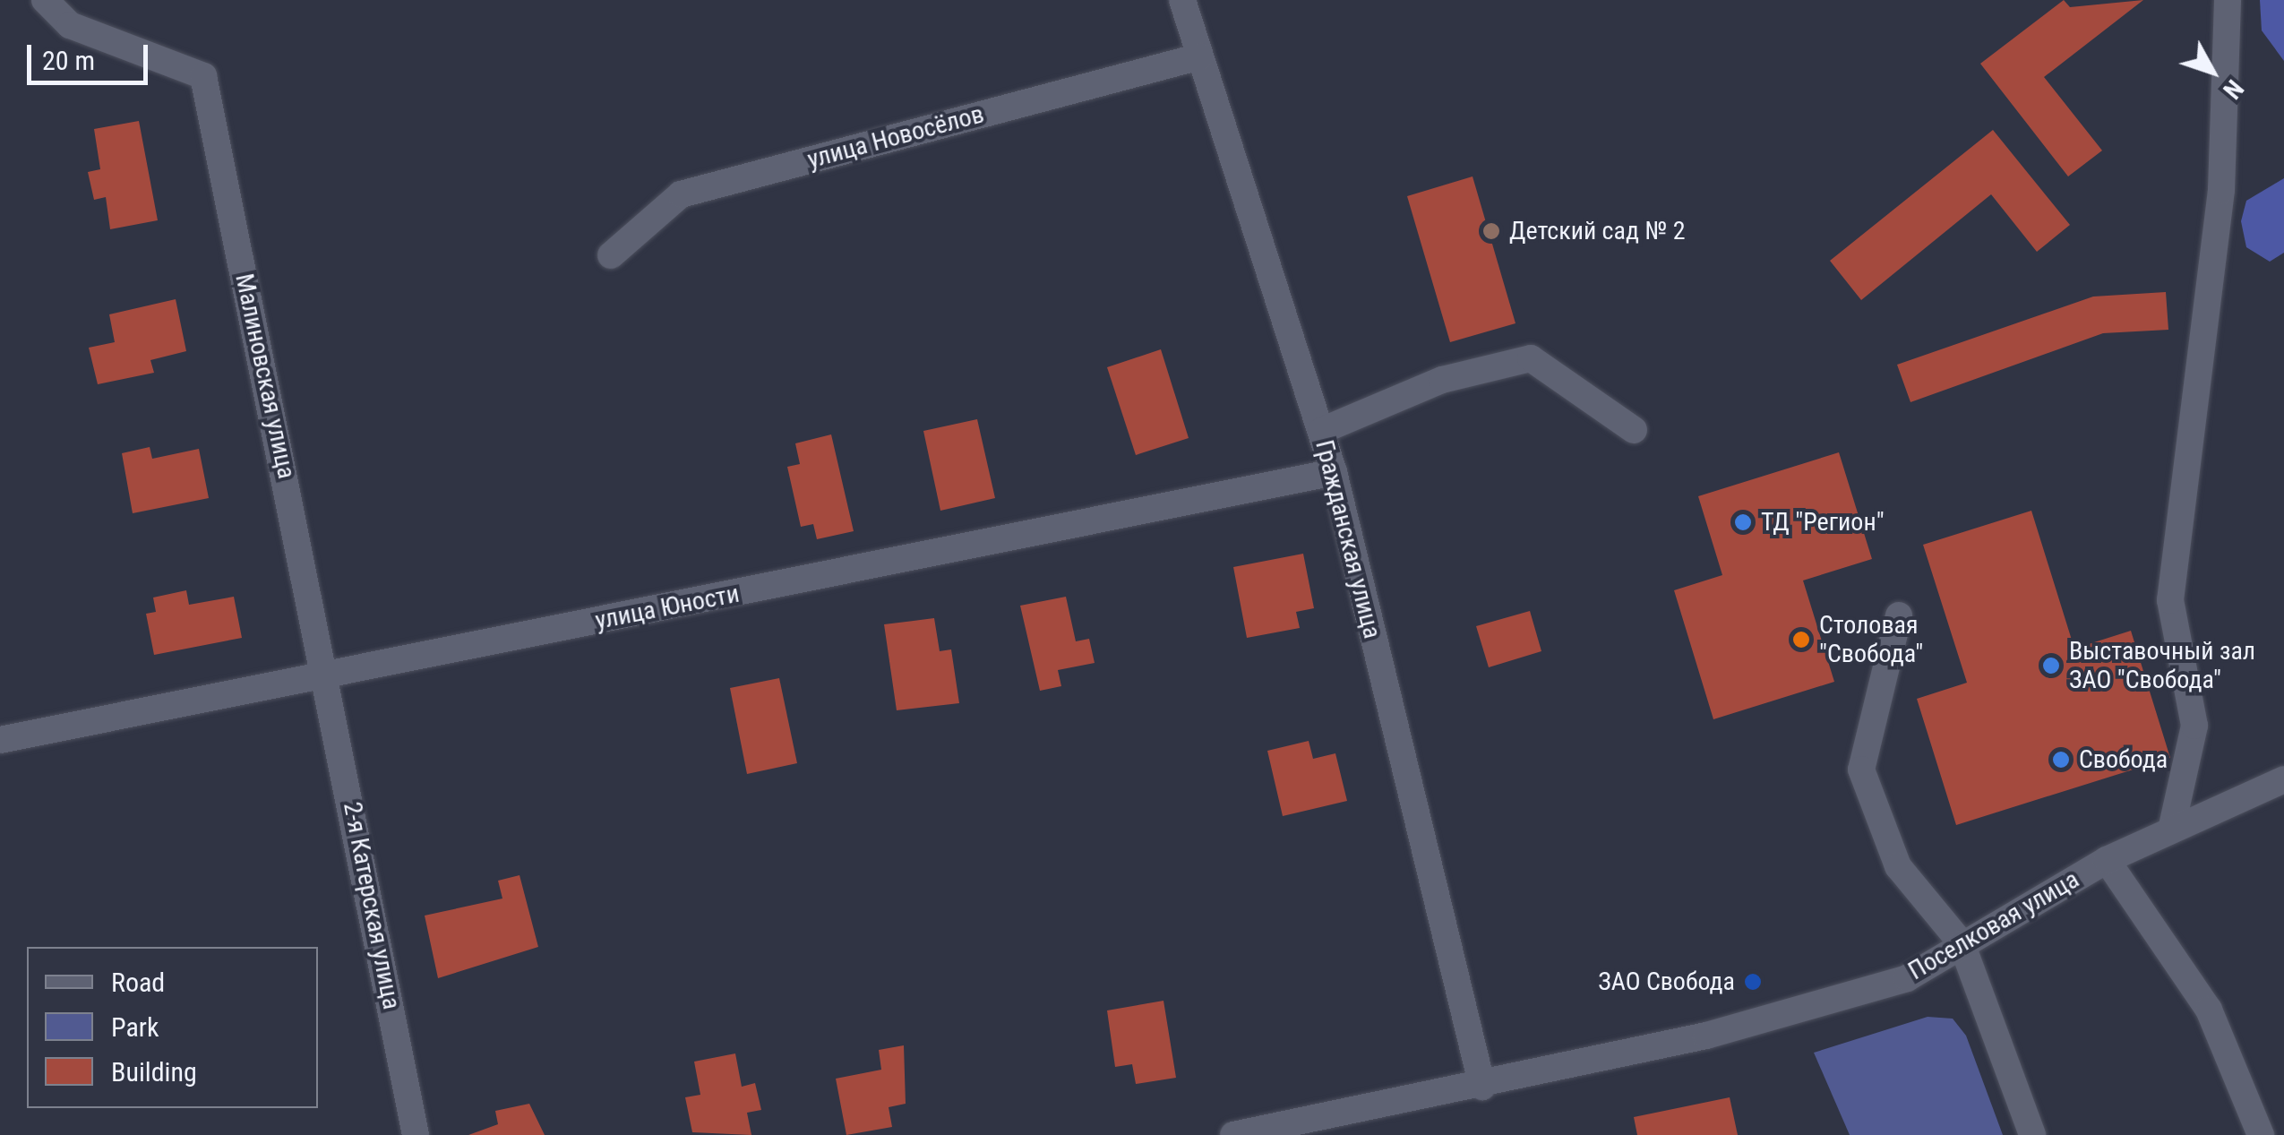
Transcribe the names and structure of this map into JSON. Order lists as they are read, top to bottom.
{
  "streets": {
    "street": [
      "улица Новосёлов",
      "Малиновская улица",
      "Гражданская улица",
      "улица Юности",
      "2-я Катерская улица",
      "Поселковая улица"
    ]
  },
  "crossings": [
    ["улица Новосёлов", "Гражданская улица"],
    ["Малиновская улица", "улица Юности"],
    ["Малиновская улица", "2-я Катерская улица"],
    ["Гражданская улица", "улица Юности"],
    ["Гражданская улица", "Поселковая улица"],
    ["улица Юности", "2-я Катерская улица"]
  ],
  "places": [
    "Детский сад № 2",
    "ТД \"Регион\"",
    "Столовая \"Свобода\"",
    "Выставочный зал ЗАО \"Свобода\"",
    "Свобода",
    "ЗАО Свобода"
  ],
  "legend": ["Road", "Park", "Building"],
  "scale_bar": "20 m",
  "north": "bottom right"
}
